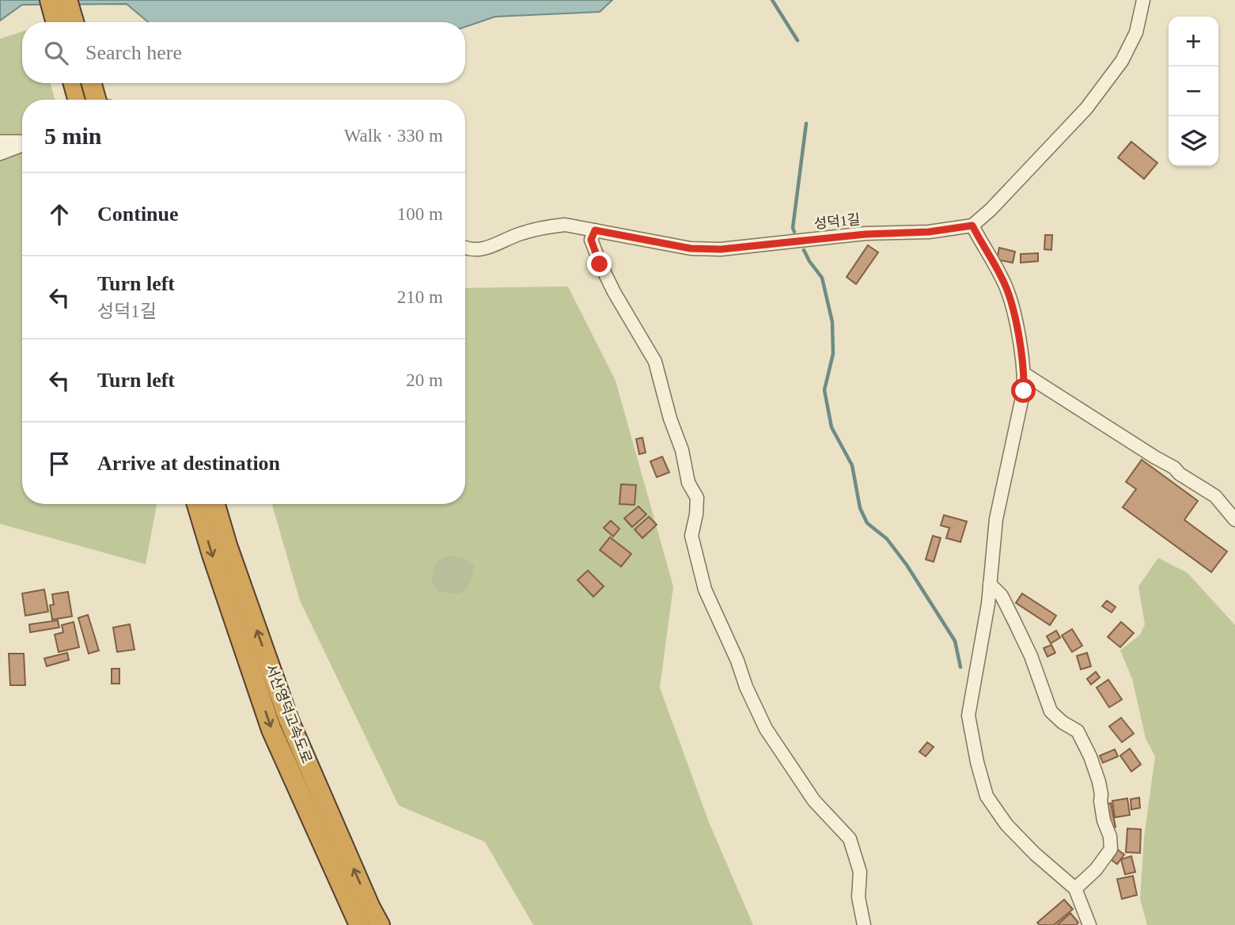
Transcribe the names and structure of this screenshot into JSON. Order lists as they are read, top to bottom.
{
  "streets": {
    "highway": ["서산영덕고속도로"],
    "street": ["성덕1길"]
  },
  "page": {
    "map_buttons": ["+", "−"],
    "search": "Search here",
    "heading": ["5 min", "Walk · 330 m"],
    "list": [
      ["Continue", "100 m"],
      ["Turn left", "성덕1길", "210 m"],
      ["Turn left", "20 m"],
      "Arrive at destination"
    ]
  }
}
